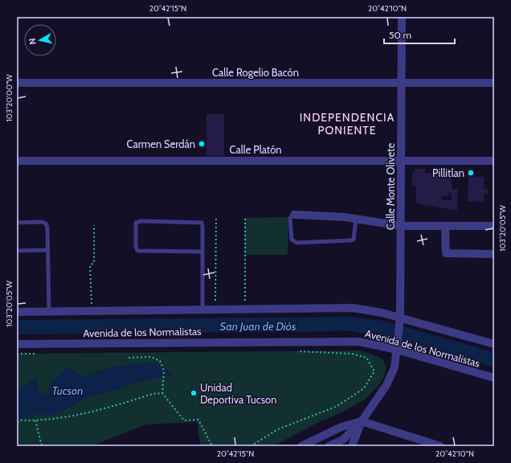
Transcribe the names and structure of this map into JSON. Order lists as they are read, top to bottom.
{
  "streets": {
    "street": [
      "Calle Rogelio Bacón",
      "Calle Platón",
      "Calle Monte Olivete",
      "Avenida de los Normalistas"
    ]
  },
  "crossings": [
    ["Calle Rogelio Bacón", "Calle Monte Olivete"],
    ["Calle Platón", "Calle Monte Olivete"],
    ["Calle Monte Olivete", "Avenida de los Normalistas"]
  ],
  "districts": ["INDEPENDENCIA PONIENTE"],
  "water": ["San Juan de Diós", "Tucson"],
  "places": ["Carmen Serdán", "Pillitlan", "Unidad Deportiva Tucson"],
  "scale_bar": "50 m",
  "north": "left",
  "coordinates": [
    "20°42'15\"N",
    "20°42'10\"N",
    "103°20'00\"W",
    "103°20'05\"W"
  ]
}
